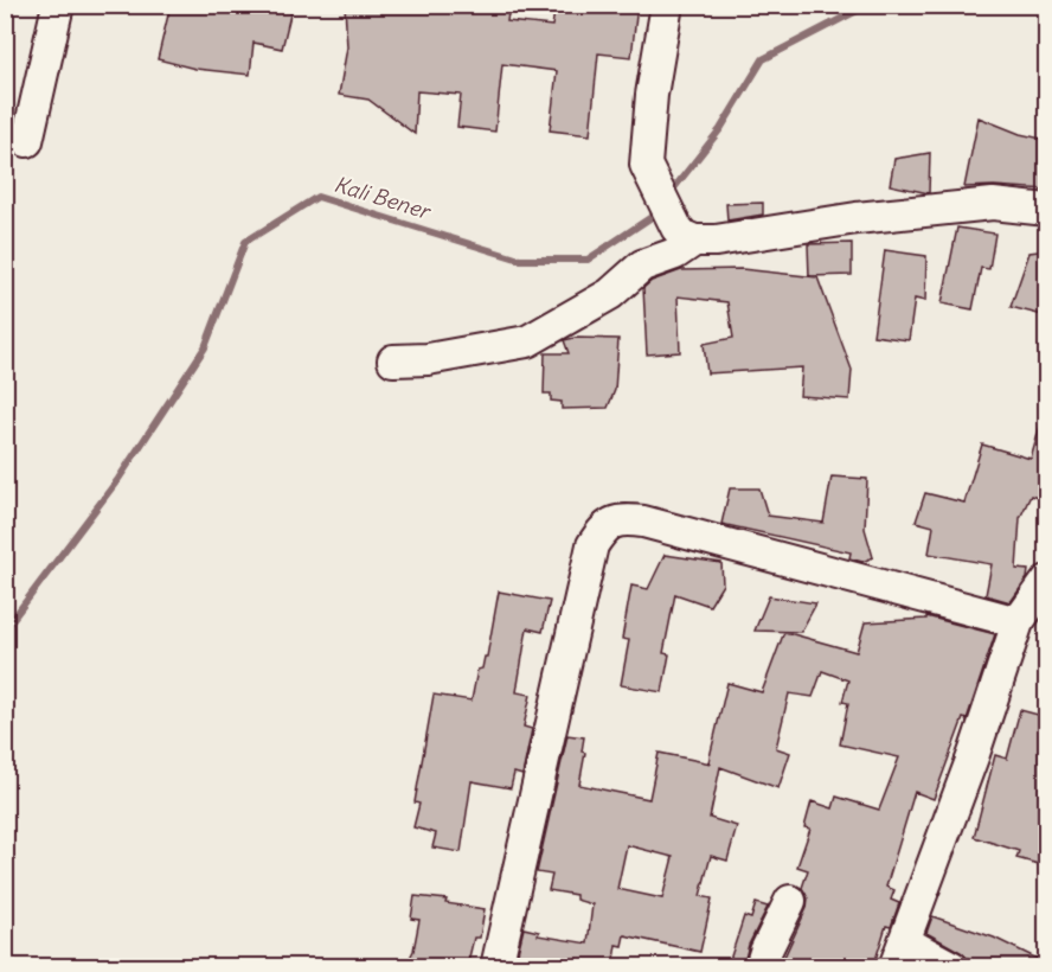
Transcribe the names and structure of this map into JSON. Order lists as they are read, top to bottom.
{
  "water": ["Kali Bener"]
}
